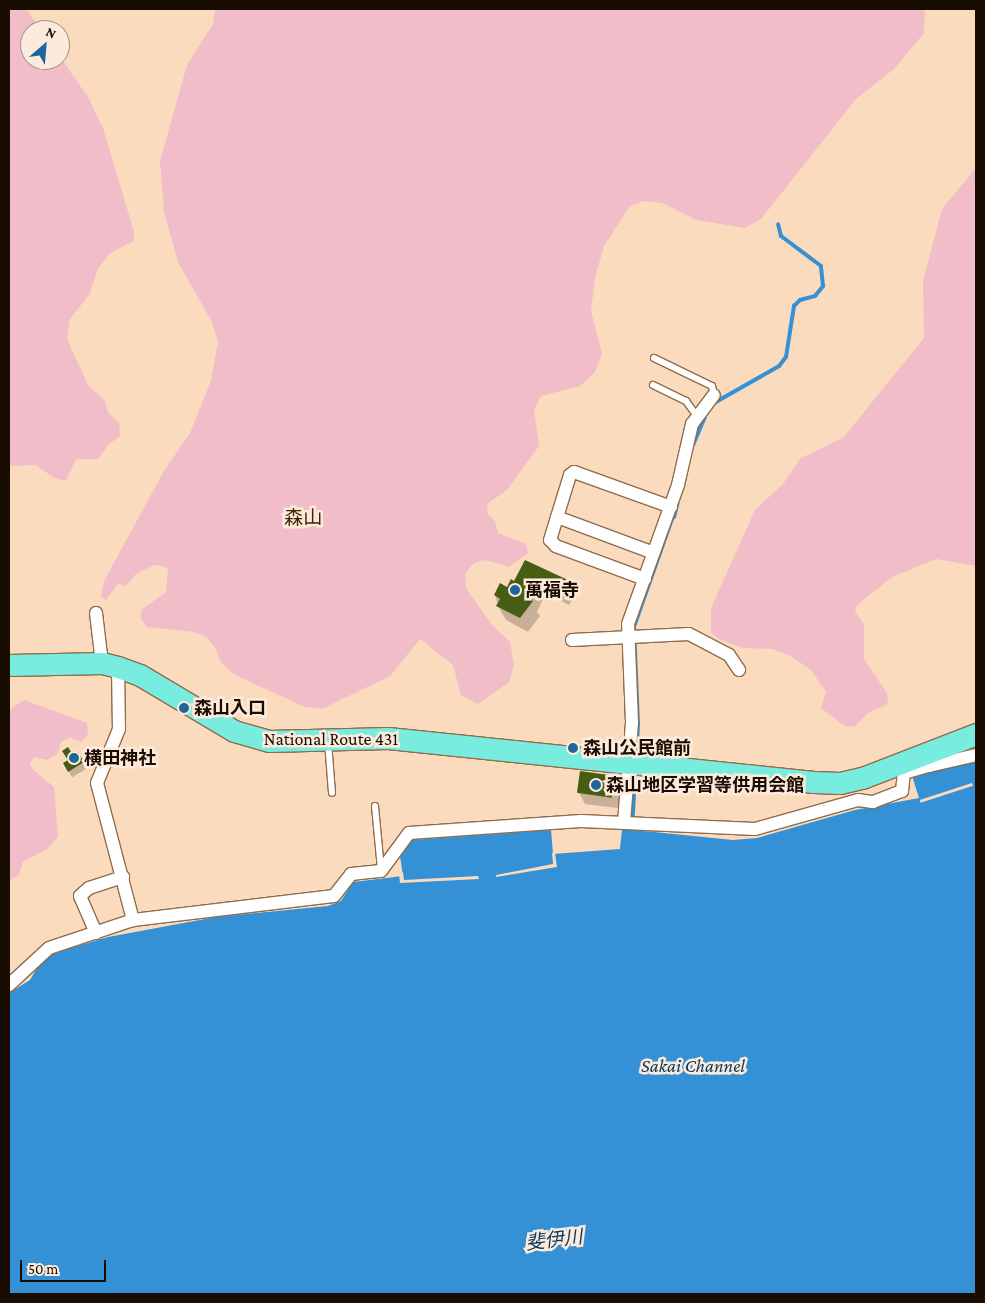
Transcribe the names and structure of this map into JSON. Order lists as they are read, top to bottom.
{
  "streets": {
    "highway": ["National Route 431"]
  },
  "districts": ["森山"],
  "water": ["Sakai Channel", "斐伊川"],
  "places": [
    "萬福寺",
    "森山入口",
    "森山公民館前",
    "横田神社",
    "森山地区学習等供用会館"
  ],
  "scale_bar": "50 m",
  "north": "top right"
}
